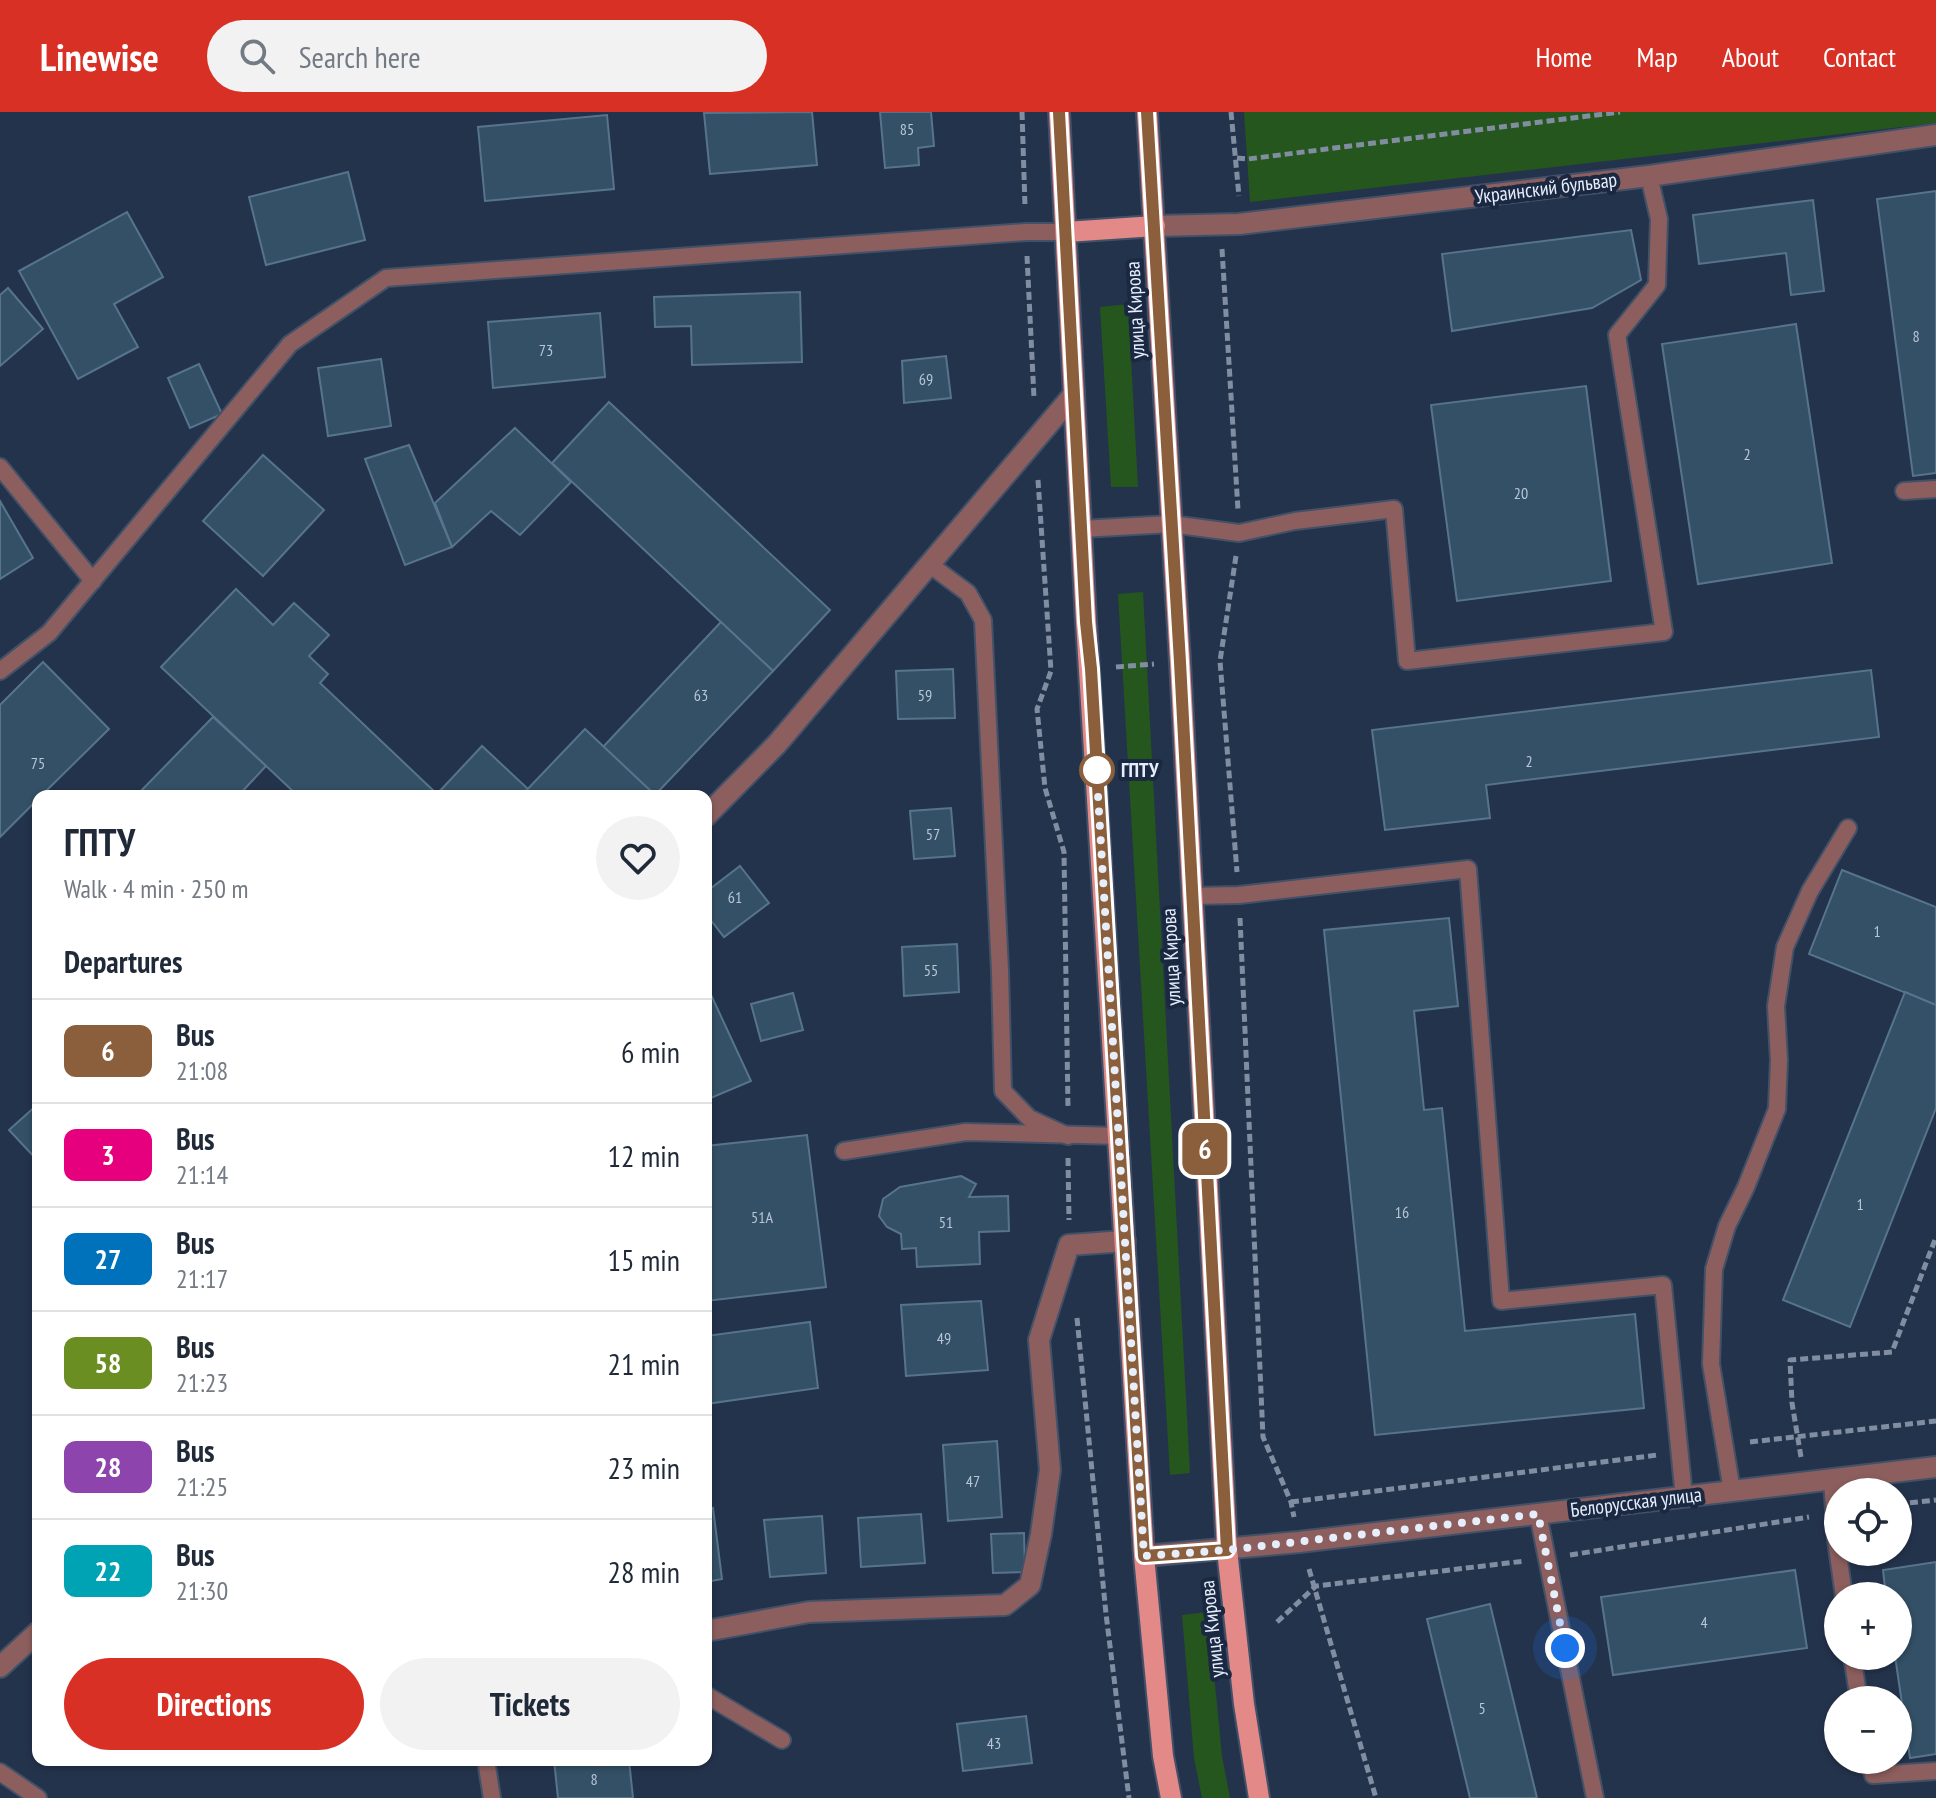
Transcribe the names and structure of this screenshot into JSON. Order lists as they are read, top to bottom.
{
  "streets": {
    "main road": ["улица Кирова"],
    "street": ["Украинский бульвар", "Белорусская улица"]
  },
  "crossings": [
    ["Украинский бульвар", "улица Кирова"],
    ["улица Кирова", "Белорусская улица"]
  ],
  "places": ["ГПТУ"],
  "lines": ["bus line 6"],
  "house_numbers": [
    "85",
    "8",
    "73",
    "69",
    "2",
    "20",
    "63",
    "59",
    "2",
    "75",
    "57",
    "61",
    "1",
    "55",
    "1",
    "16",
    "51А",
    "51",
    "49",
    "47",
    "4",
    "5",
    "43",
    "8"
  ],
  "page": {
    "header": "Linewise",
    "search": "Search here",
    "nav": [
      "Home",
      "Map",
      "About",
      "Contact"
    ],
    "on_map": "6",
    "heading": [
      ["ГПТУ", "Walk · 4 min · 250 m"],
      "Departures"
    ],
    "list": [
      {
        "mark": "6",
        "name": "Bus",
        "note": "21:08",
        "value": "6 min"
      },
      {
        "mark": "3",
        "name": "Bus",
        "note": "21:14",
        "value": "12 min"
      },
      {
        "mark": "27",
        "name": "Bus",
        "note": "21:17",
        "value": "15 min"
      },
      {
        "mark": "58",
        "name": "Bus",
        "note": "21:23",
        "value": "21 min"
      },
      {
        "mark": "28",
        "name": "Bus",
        "note": "21:25",
        "value": "23 min"
      },
      {
        "mark": "22",
        "name": "Bus",
        "note": "21:30",
        "value": "28 min"
      }
    ],
    "map_buttons": ["+", "−"],
    "buttons": ["Directions", "Tickets"]
  }
}
